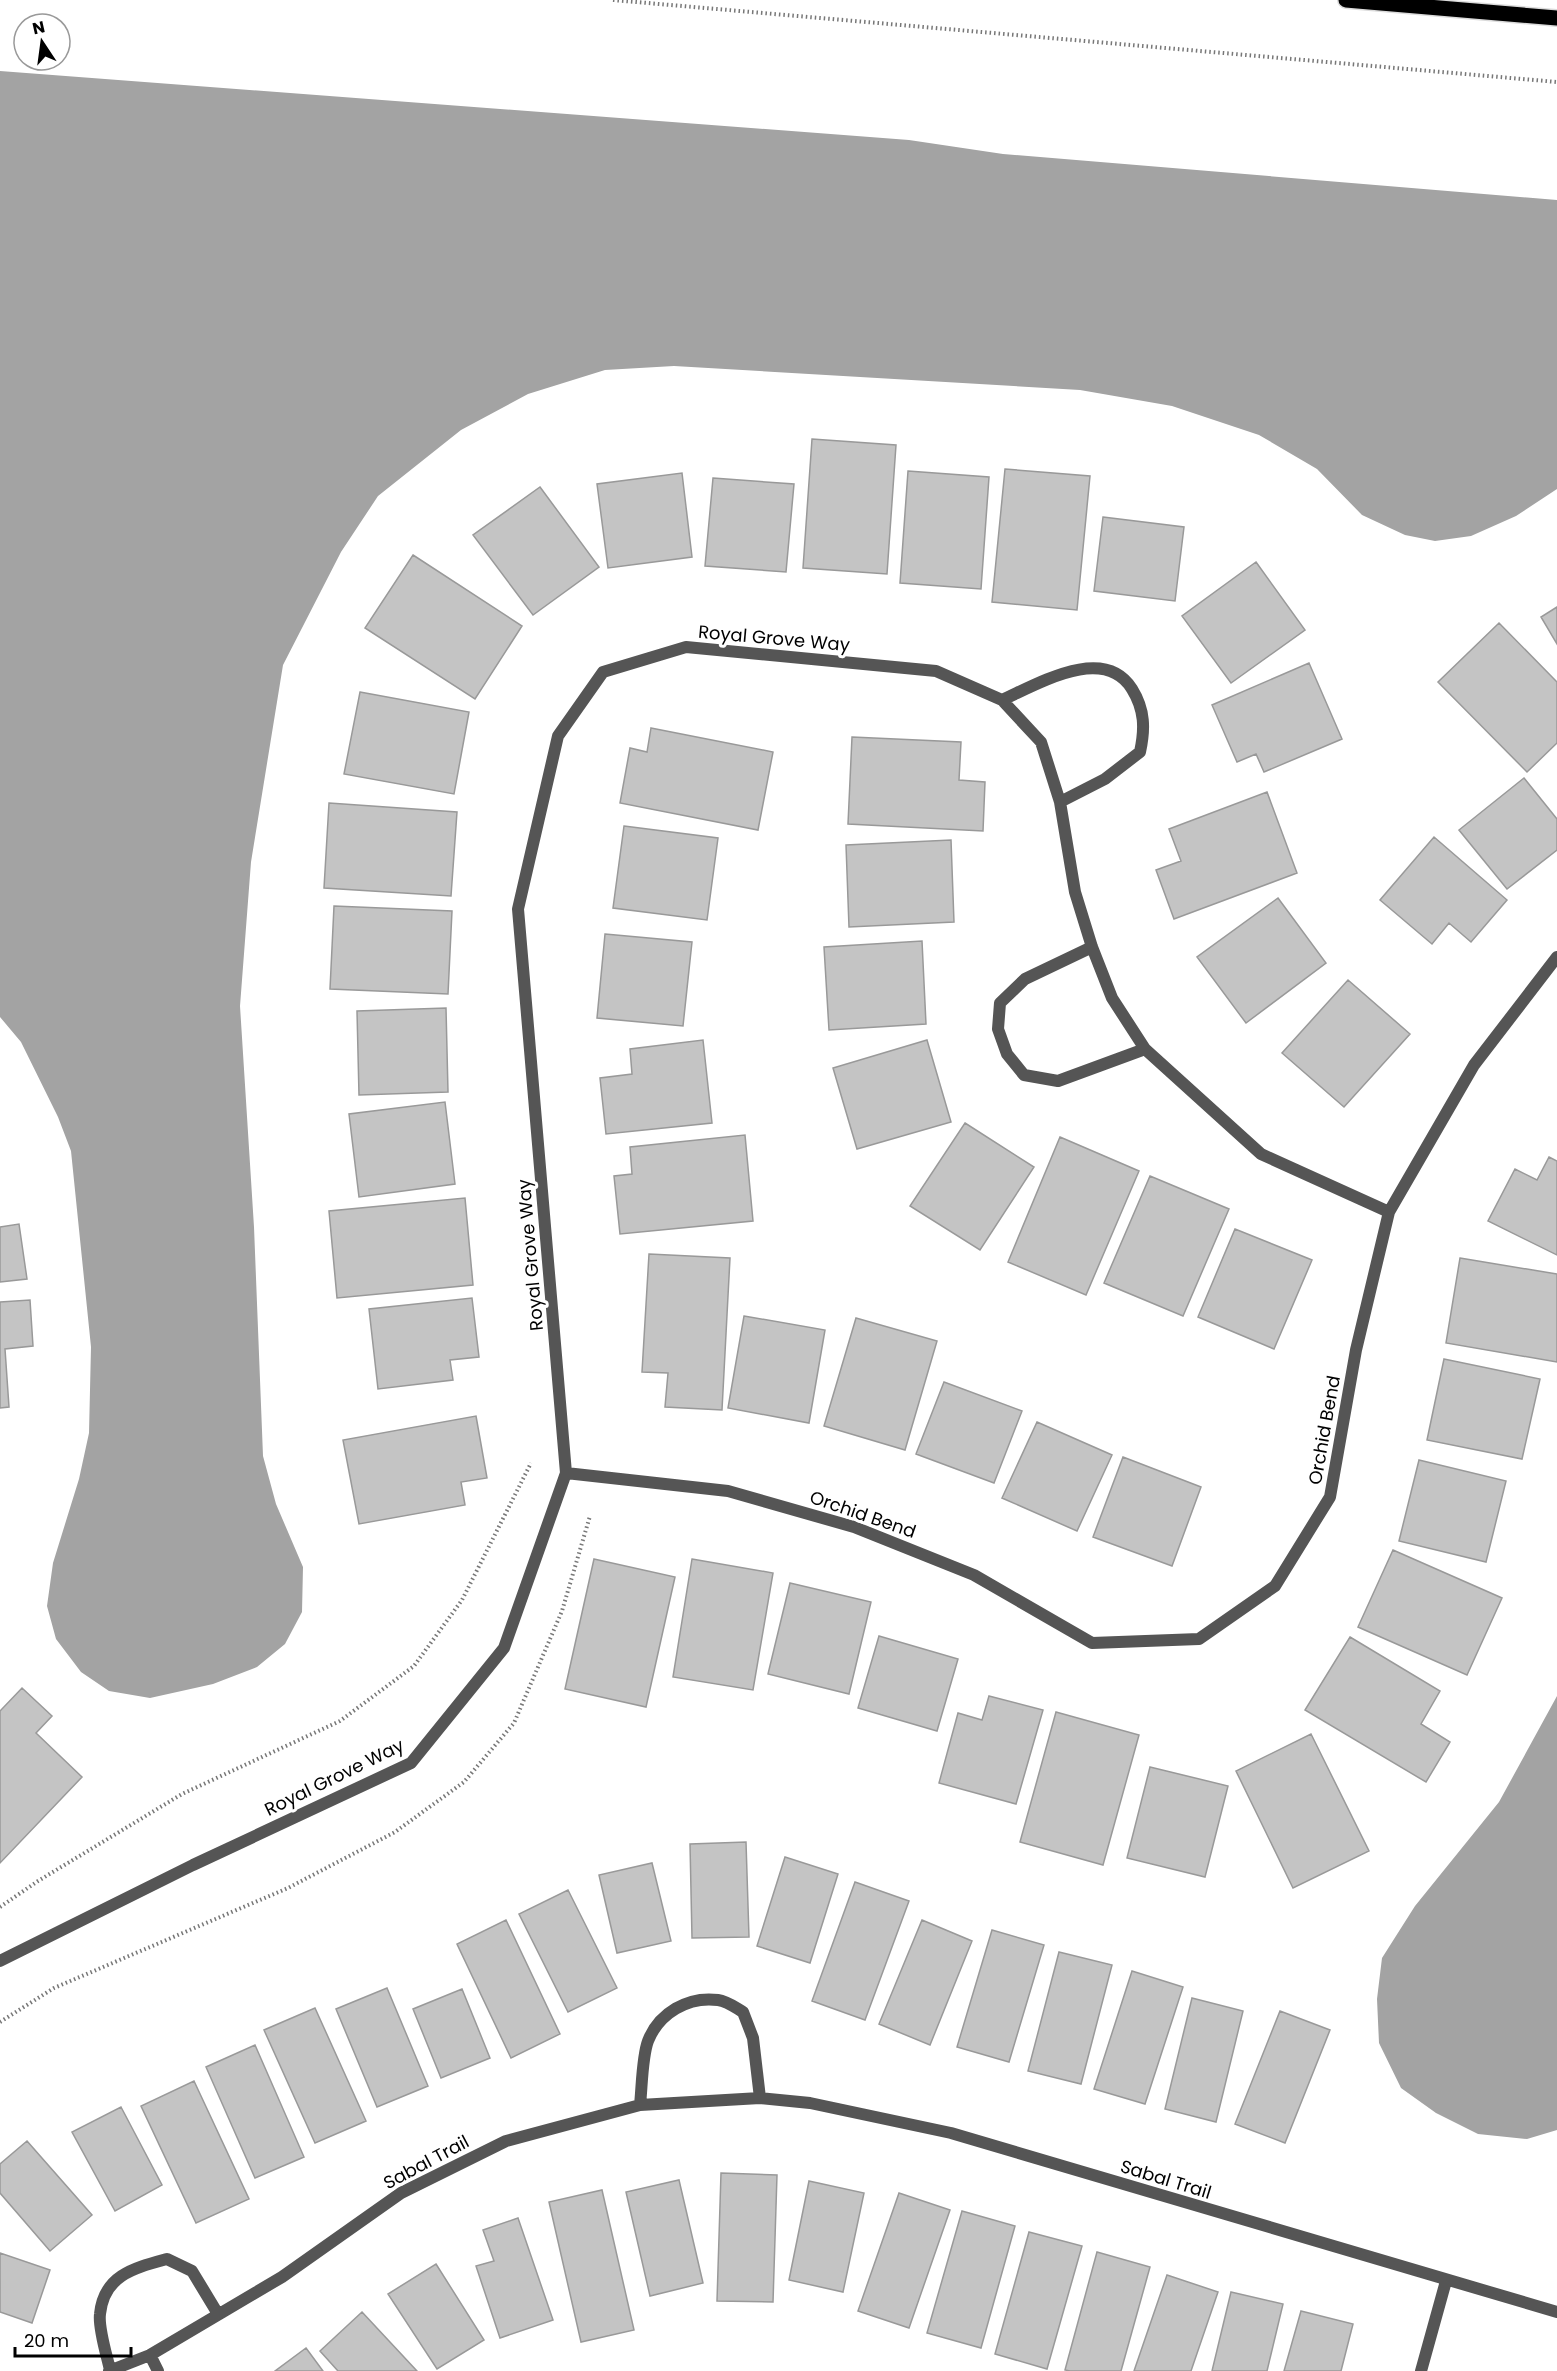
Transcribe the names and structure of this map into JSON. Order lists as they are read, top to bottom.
{
  "streets": {
    "street": ["Royal Grove Way", "Orchid Bend", "Sabal Trail"]
  },
  "crossings": [
    ["Royal Grove Way", "Orchid Bend"]
  ],
  "scale_bar": "20 m",
  "north": "top"
}
